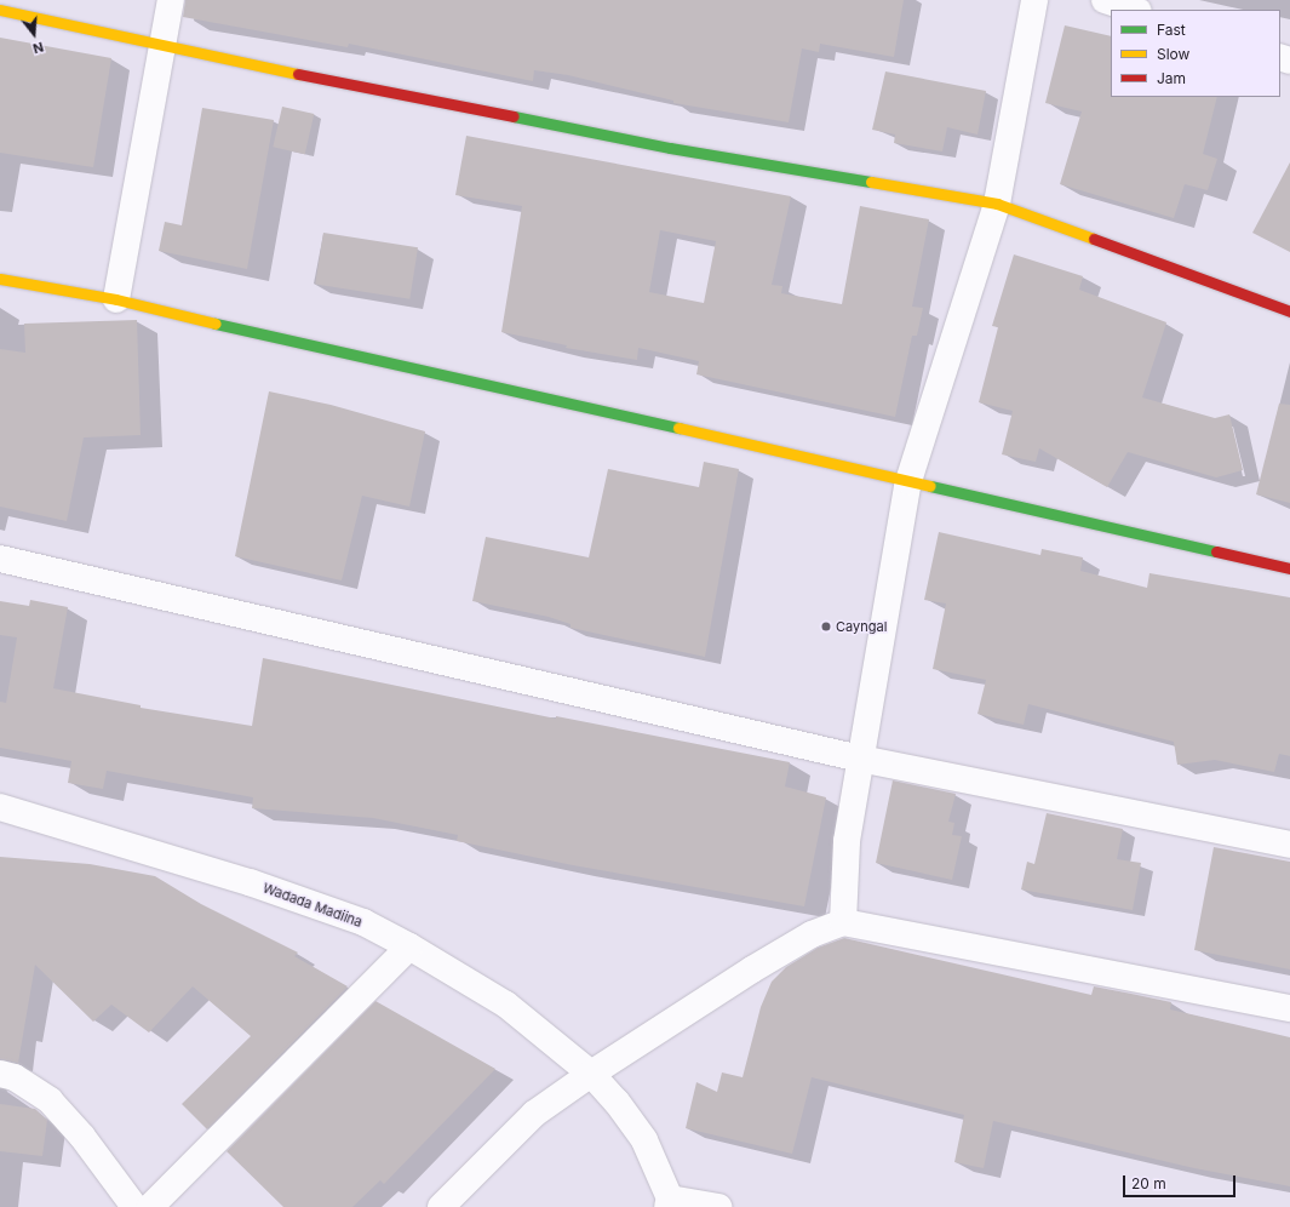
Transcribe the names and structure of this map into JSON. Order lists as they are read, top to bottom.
{
  "streets": {
    "street": ["Wadada Madiina"]
  },
  "places": ["Cayngal"],
  "legend": ["Fast", "Slow", "Jam"],
  "scale_bar": "20 m",
  "north": "bottom"
}
